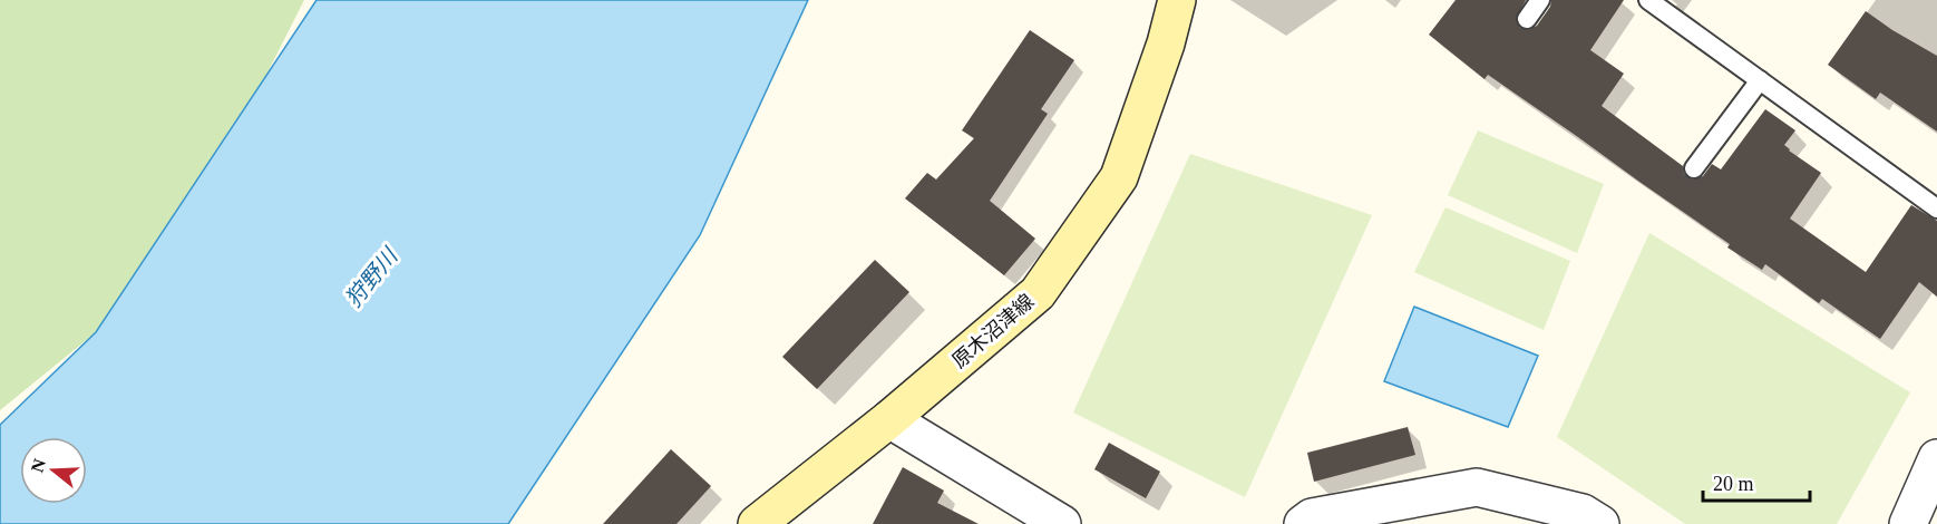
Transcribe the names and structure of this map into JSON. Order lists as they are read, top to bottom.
{
  "streets": {
    "main road": ["原木沼津線"]
  },
  "water": ["狩野川"],
  "scale_bar": "20 m",
  "north": "left"
}
